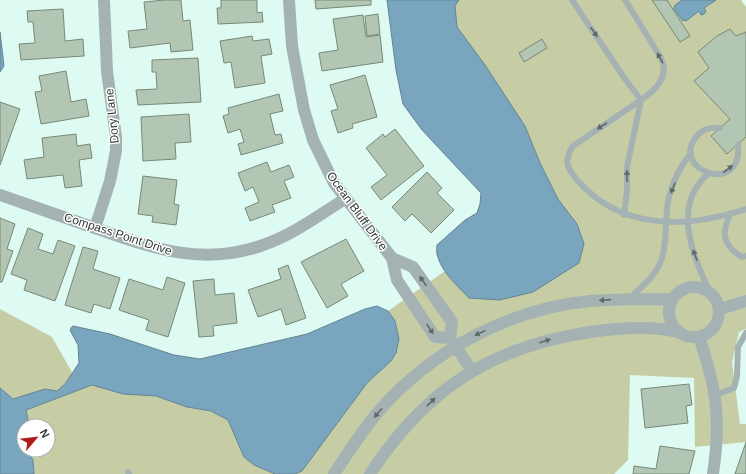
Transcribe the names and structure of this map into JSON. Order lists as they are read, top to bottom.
{
  "streets": {
    "street": ["Dory Lane", "Ocean Bluff Drive", "Compass Point Drive"]
  },
  "crossings": [
    ["Dory Lane", "Compass Point Drive"],
    ["Ocean Bluff Drive", "Compass Point Drive"]
  ],
  "north": "top right"
}
